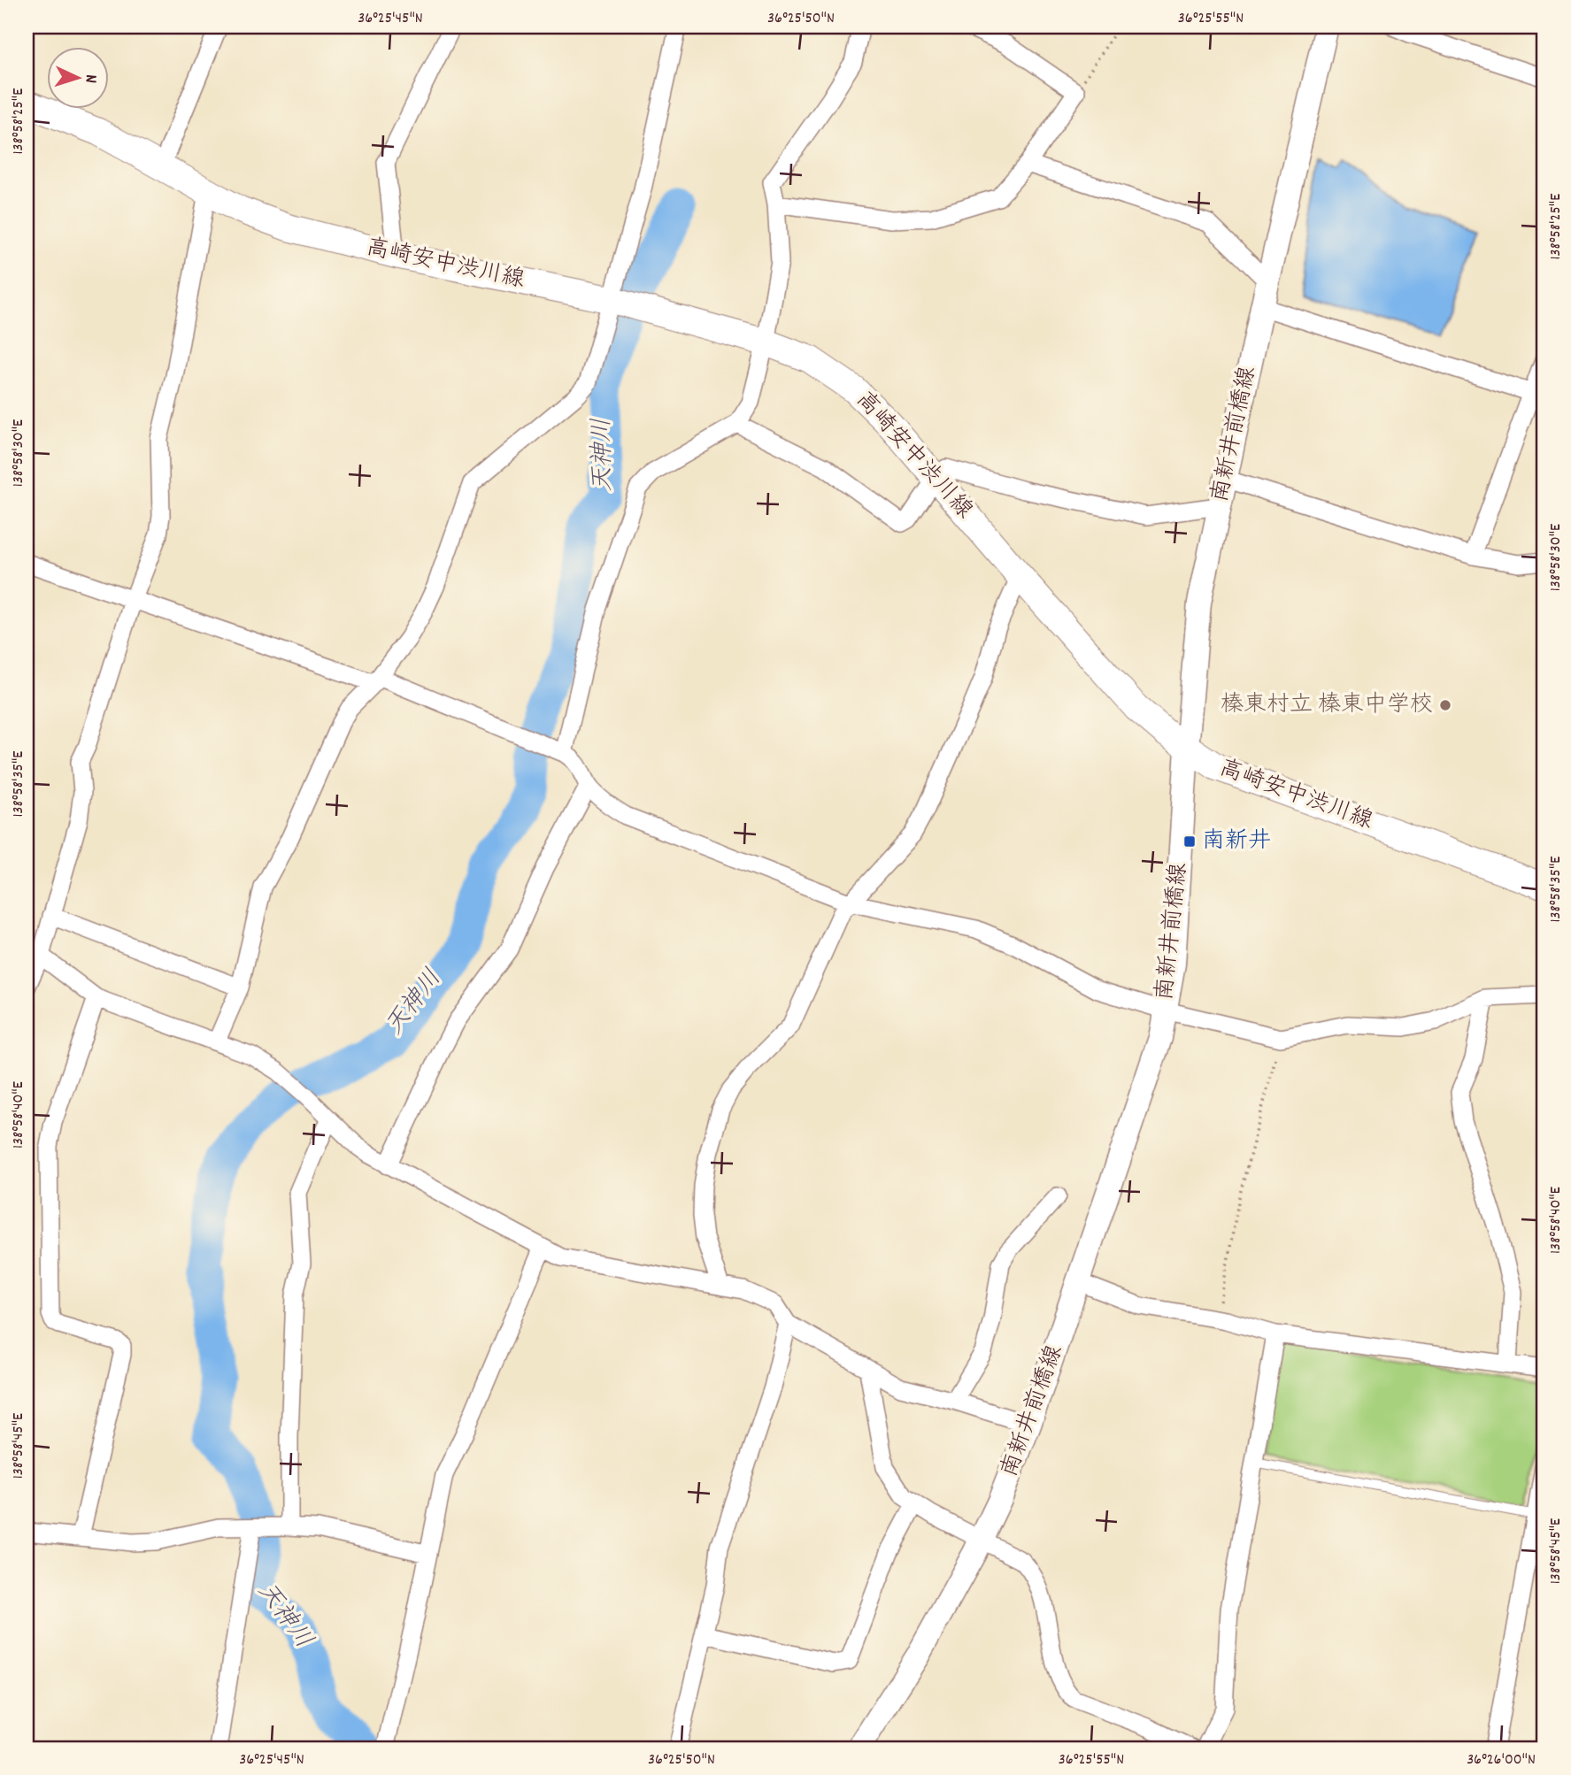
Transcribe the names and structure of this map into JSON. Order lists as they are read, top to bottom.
{
  "streets": {
    "main road": ["高崎安中渋川線", "南新井前橋線"]
  },
  "crossings": [
    ["高崎安中渋川線", "南新井前橋線"]
  ],
  "water": ["天神川"],
  "places": {
    "other": ["榛東村立 榛東中学校"],
    "transit": ["南新井"]
  },
  "north": "right",
  "coordinates": [
    "36°25'45\"N",
    "36°25'50\"N",
    "36°25'55\"N",
    "138°58'25\"E",
    "138°58'30\"E",
    "138°58'35\"E",
    "138°58'40\"E",
    "138°58'45\"E",
    "36°26'00\"N"
  ]
}
